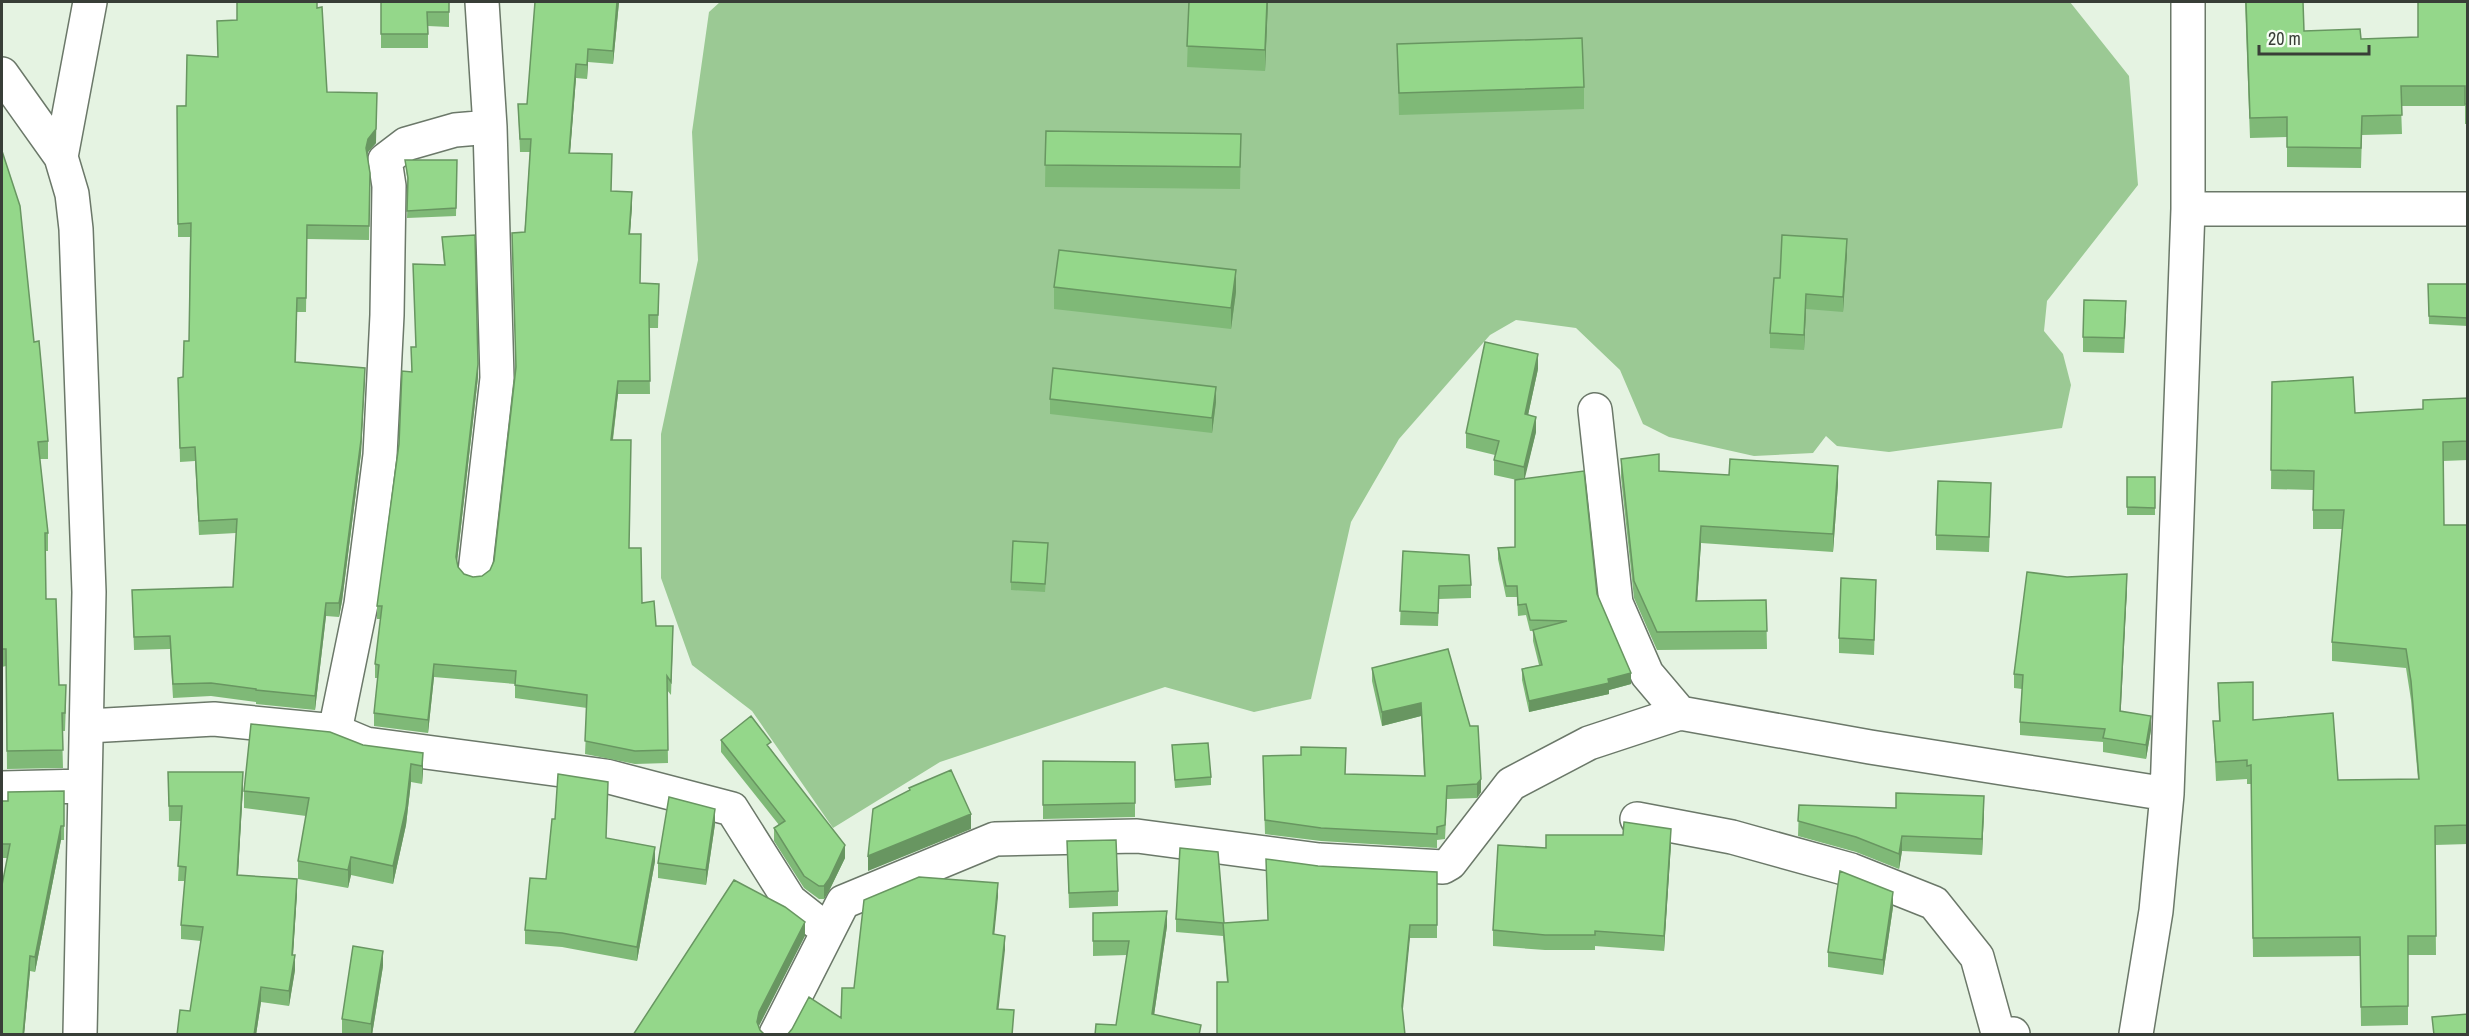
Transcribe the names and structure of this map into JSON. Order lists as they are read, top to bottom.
{
  "scale_bar": "20 m"
}
